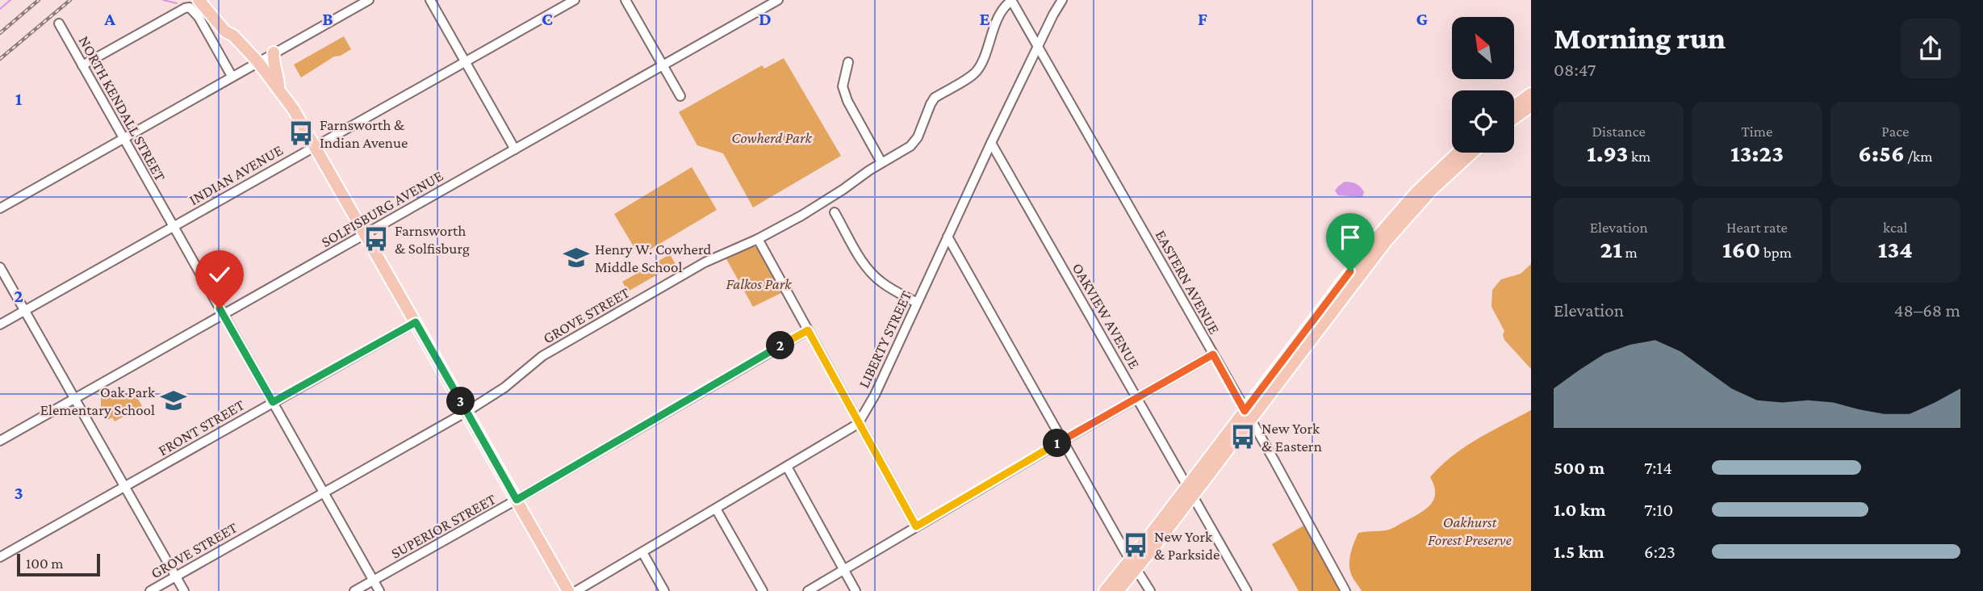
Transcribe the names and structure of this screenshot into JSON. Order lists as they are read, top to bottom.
{
  "streets": {
    "street": [
      "NORTH KENDALL STREET",
      "INDIAN AVENUE",
      "SOLFISBURG AVENUE",
      "EASTERN AVENUE",
      "GROVE STREET",
      "OAKVIEW AVENUE",
      "LIBERTY STREET",
      "FRONT STREET",
      "SUPERIOR STREET"
    ]
  },
  "crossings": [
    ["NORTH KENDALL STREET", "INDIAN AVENUE"],
    ["NORTH KENDALL STREET", "SOLFISBURG AVENUE"],
    ["NORTH KENDALL STREET", "GROVE STREET"],
    ["NORTH KENDALL STREET", "FRONT STREET"],
    ["NORTH KENDALL STREET", "SUPERIOR STREET"],
    ["EASTERN AVENUE", "GROVE STREET"],
    ["EASTERN AVENUE", "LIBERTY STREET"],
    ["OAKVIEW AVENUE", "LIBERTY STREET"]
  ],
  "parks": ["Cowherd Park", "Falkos Park", "Oakhurst Forest Preserve"],
  "places": {
    "bus stop": [
      "Farnsworth & Indian Avenue",
      "Farnsworth & Solfisburg",
      "New York & Eastern",
      "New York & Parkside"
    ],
    "school or university": ["Henry W. Cowherd Middle School", "Oak Park Elementary School"]
  },
  "scale_bar": "100 m",
  "north": "top left",
  "page": {
    "heading": ["Morning run", "08:47"],
    "stats": [
      ["Distance", "1.93 km"],
      ["Time", "13:23"],
      ["Pace", "6:56 /km"],
      ["Elevation", "21 m"],
      ["Heart rate", "160 bpm"],
      ["kcal", "134"]
    ],
    "chart": ["Elevation", "48–68 m"],
    "pins": ["2", "3", "1"],
    "list": [
      {
        "name": "500 m",
        "note": "7:14"
      },
      {
        "name": "1.0 km",
        "note": "7:10"
      },
      {
        "name": "1.5 km",
        "note": "6:23"
      }
    ],
    "scale": "100 m"
  },
  "grid": {
    "columns": [
      "A",
      "B",
      "C",
      "D",
      "E",
      "F",
      "G"
    ],
    "rows": ["1", "2", "3"]
  }
}
